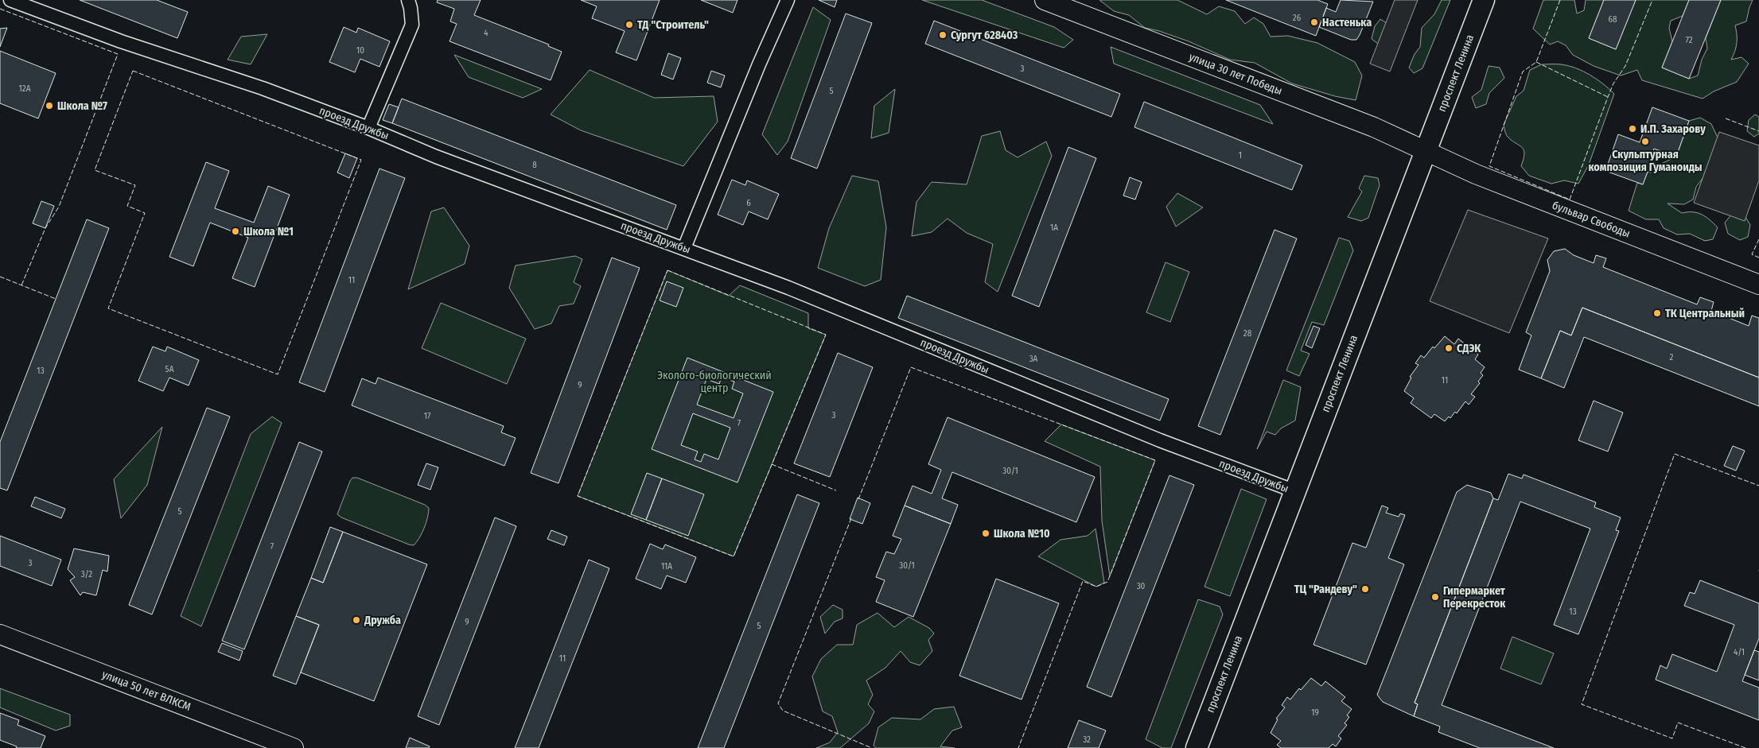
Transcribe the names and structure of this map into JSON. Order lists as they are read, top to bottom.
{
  "streets": {
    "main road": [
      "проспект Ленина",
      "улица 30 лет Победы",
      "бульвар Свободы",
      "улица 50 лет ВЛКСМ"
    ],
    "street": ["проезд Дружбы"]
  },
  "crossings": [
    ["проспект Ленина", "улица 30 лет Победы"],
    ["проспект Ленина", "проезд Дружбы"],
    ["проспект Ленина", "бульвар Свободы"],
    ["улица 30 лет Победы", "бульвар Свободы"]
  ],
  "parks": ["Эколого-биологический центр"],
  "places": [
    "Настенька",
    "ТД \"Строитель\"",
    "Сургут 628403",
    "Школа №7",
    "И.П. Захарову",
    "Скульптурная композиция Гуманоиды",
    "Школа №1",
    "ТК Центральный",
    "СДЭК",
    "Школа №10",
    "ТЦ \"Рандеву\"",
    "Гипермаркет Перекресток",
    "Дружба"
  ],
  "house_numbers": [
    "26",
    "68",
    "4",
    "72",
    "10",
    "3",
    "12А",
    "5",
    "1",
    "8",
    "6",
    "1А",
    "11",
    "28",
    "2",
    "3А",
    "5А",
    "13",
    "11",
    "9",
    "3",
    "17",
    "7",
    "30/1",
    "5",
    "7",
    "3",
    "30/1",
    "11А",
    "3/2",
    "30",
    "13",
    "9",
    "5",
    "4/1",
    "11",
    "19",
    "32"
  ]
}
